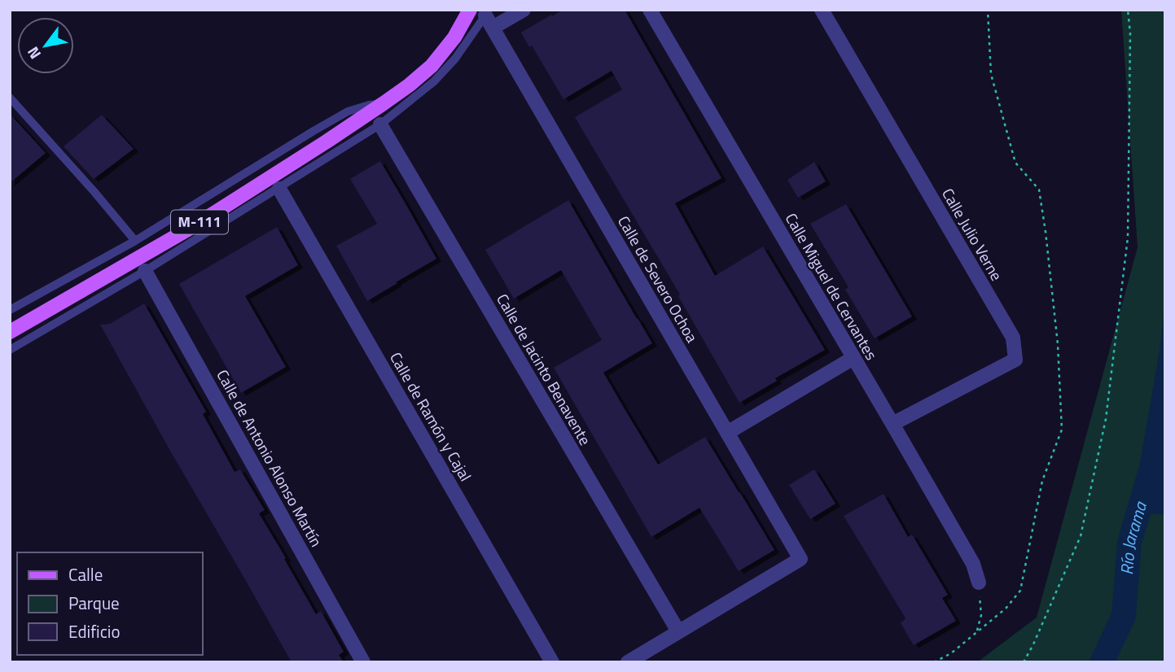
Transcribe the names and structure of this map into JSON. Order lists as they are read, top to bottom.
{
  "streets": {
    "main road": ["M-111"],
    "street": [
      "Calle Julio Verne",
      "Calle de Severo Ochoa",
      "Calle Miguel de Cervantes",
      "Calle de Jacinto Benavente",
      "Calle de Ramón y Cajal",
      "Calle de Antonio Alonso Martín"
    ]
  },
  "crossings": [
    ["Calle Julio Verne", "Calle Miguel de Cervantes"],
    ["Calle de Severo Ochoa", "Calle de Jacinto Benavente"]
  ],
  "water": ["Río Jarama"],
  "legend": ["Calle", "Parque", "Edificio"],
  "north": "bottom left"
}
